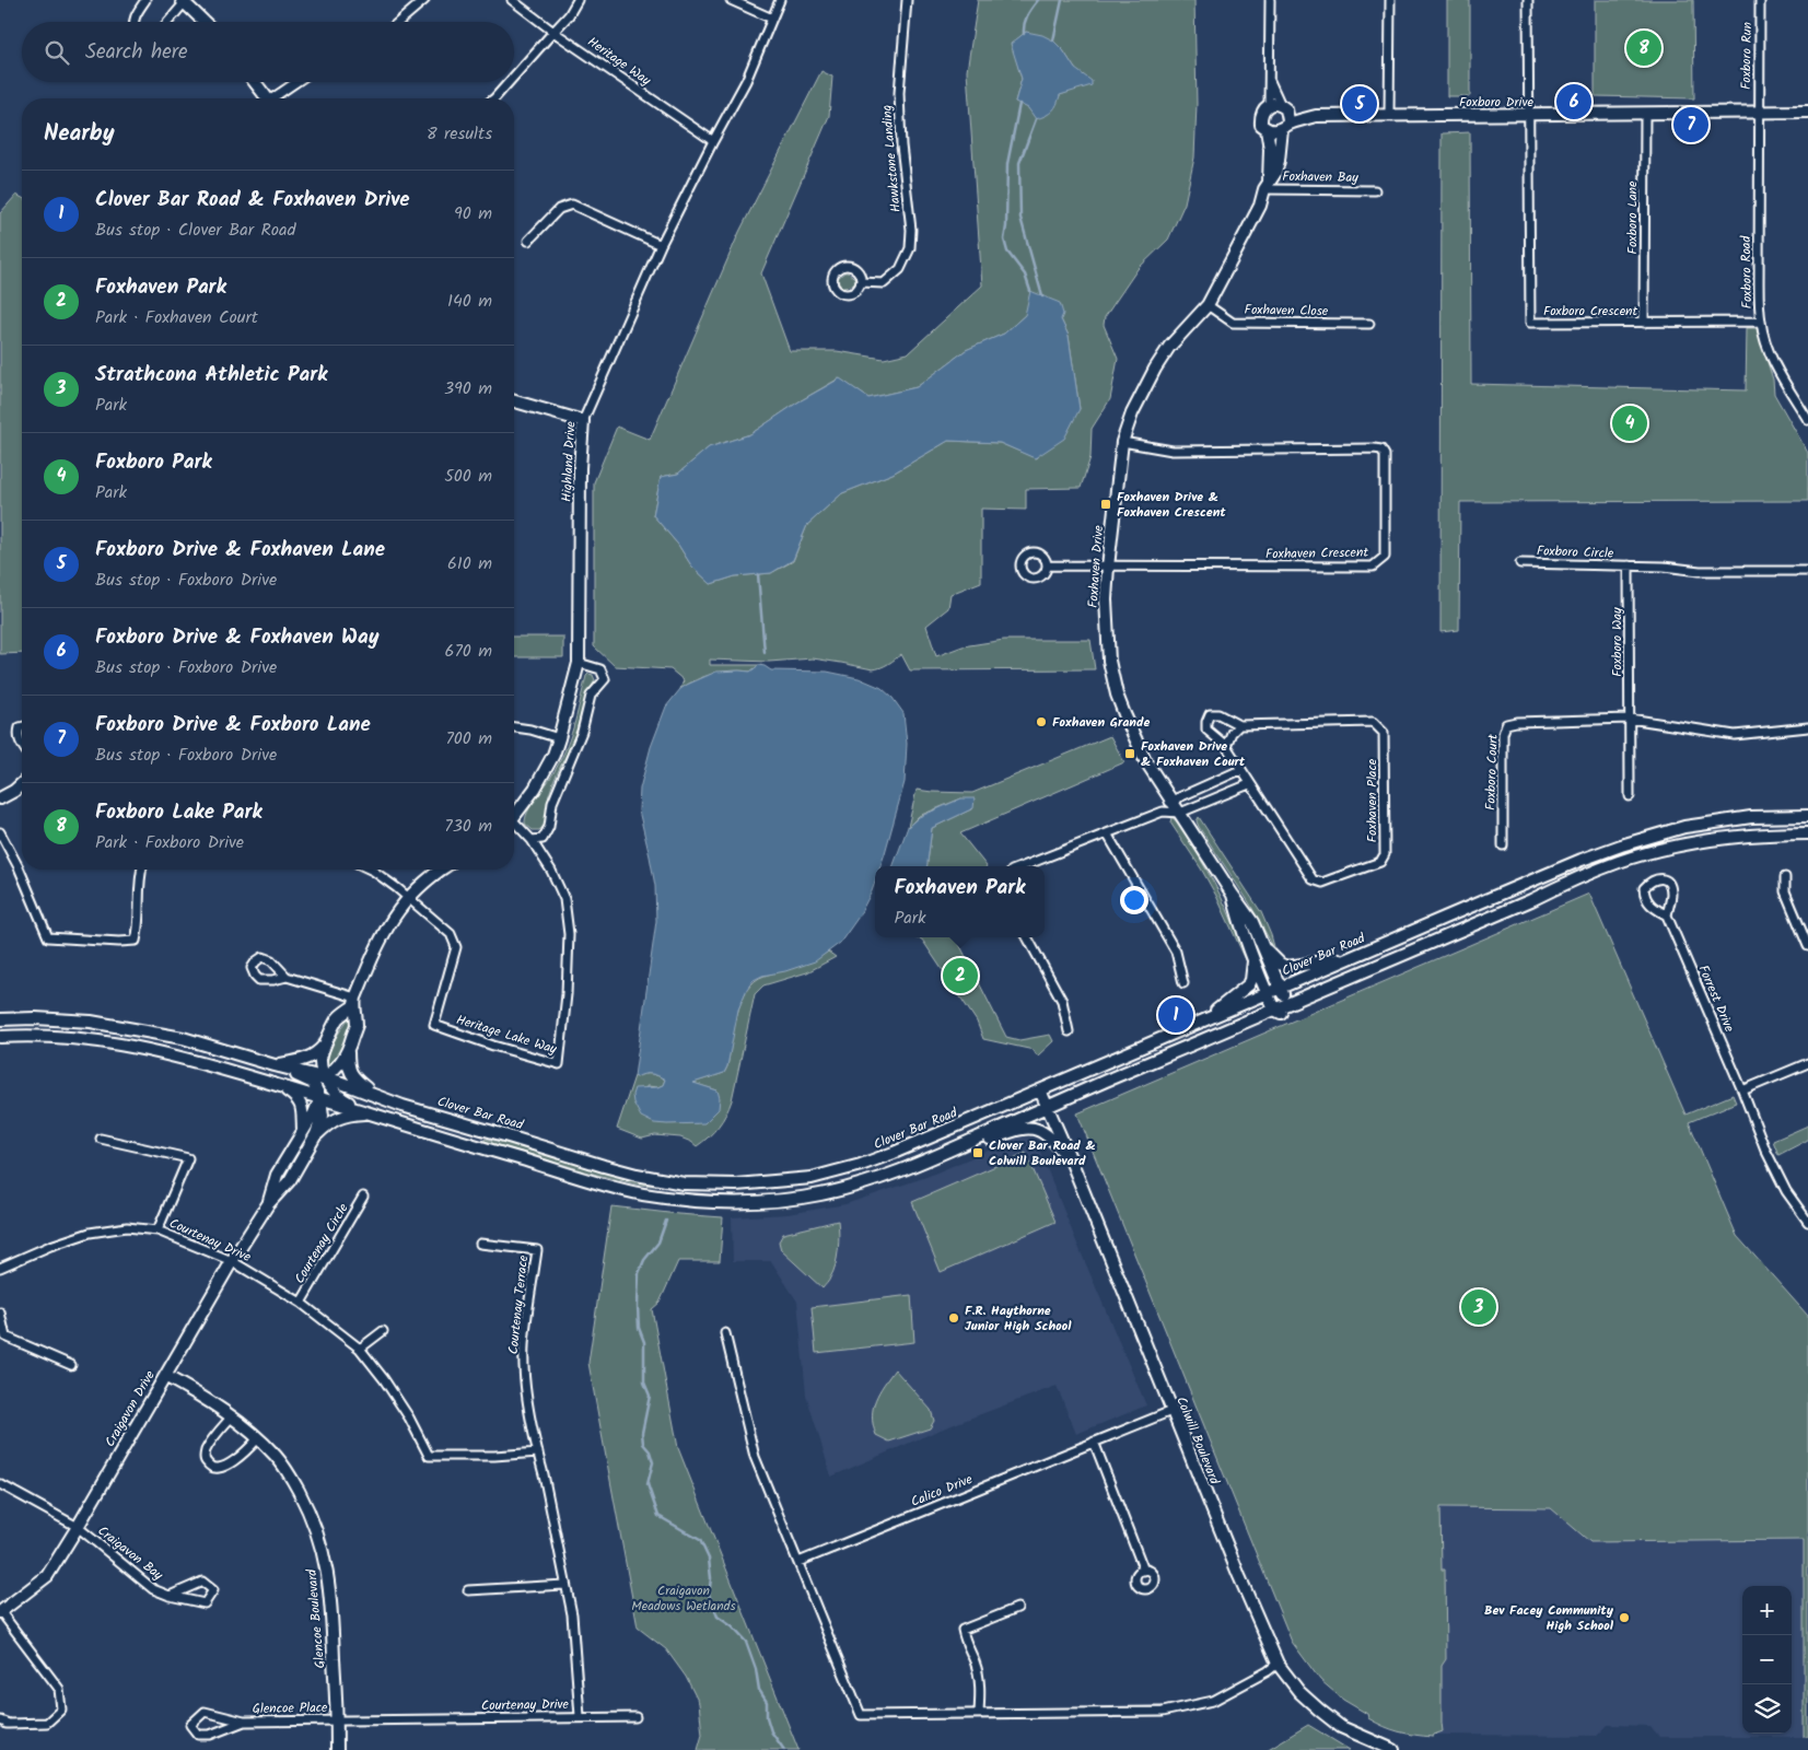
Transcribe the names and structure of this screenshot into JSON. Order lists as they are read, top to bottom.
{
  "streets": {
    "street": [
      "Foxboro Run",
      "Heritage Way",
      "Foxboro Drive",
      "Hawkstone Landing",
      "Foxhaven Bay",
      "Foxboro Lane",
      "Foxboro Road",
      "Foxhaven Close",
      "Foxboro Crescent",
      "Highland Drive",
      "Foxboro Circle",
      "Foxhaven Crescent",
      "Foxhaven Drive",
      "Foxboro Way",
      "Foxboro Court",
      "Foxhaven Place",
      "Clover Bar Road",
      "Forrest Drive",
      "Heritage Lake Way",
      "Courtenay Drive",
      "Courtenay Circle",
      "Courtenay Terrace",
      "Craigavon Drive",
      "Colwill Boulevard",
      "Calico Drive",
      "Craigavon Bay",
      "Glencoe Boulevard",
      "Glencoe Place"
    ]
  },
  "crossings": [
    ["Foxboro Run", "Foxboro Drive"],
    ["Foxboro Run", "Foxboro Road"],
    ["Heritage Way", "Highland Drive"],
    ["Foxboro Drive", "Foxboro Lane"],
    ["Foxboro Drive", "Foxboro Road"],
    ["Foxboro Drive", "Foxboro Crescent"],
    ["Foxboro Drive", "Foxhaven Drive"],
    ["Foxhaven Bay", "Foxhaven Drive"],
    ["Foxboro Lane", "Foxboro Crescent"],
    ["Foxboro Road", "Foxboro Crescent"],
    ["Foxhaven Close", "Foxhaven Drive"],
    ["Foxboro Circle", "Foxboro Way"],
    ["Foxhaven Crescent", "Foxhaven Drive"],
    ["Foxhaven Drive", "Clover Bar Road"],
    ["Foxboro Way", "Foxboro Court"],
    ["Clover Bar Road", "Colwill Boulevard"],
    ["Courtenay Drive", "Courtenay Circle"],
    ["Courtenay Drive", "Courtenay Terrace"],
    ["Courtenay Drive", "Craigavon Drive"],
    ["Courtenay Drive", "Glencoe Boulevard"],
    ["Courtenay Drive", "Glencoe Place"],
    ["Craigavon Drive", "Craigavon Bay"],
    ["Craigavon Drive", "Glencoe Boulevard"],
    ["Colwill Boulevard", "Calico Drive"],
    ["Glencoe Boulevard", "Glencoe Place"]
  ],
  "parks": ["Craigavon Meadows Wetlands"],
  "places": {
    "transit": ["Foxhaven Drive & Foxhaven Crescent", "Foxhaven Drive & Foxhaven Court", "Clover Bar Road & Colwill Boulevard"],
    "other": ["Foxhaven Grande", "F.R. Haythorne Junior High School", "Bev Facey Community High School"]
  },
  "page": {
    "search": "Search here",
    "pins": [
      "8",
      "6",
      "5",
      "7",
      "4",
      "2",
      "1",
      "3"
    ],
    "heading": ["Nearby", "8 results"],
    "list": [
      {
        "mark": "1",
        "name": "Clover Bar Road & Foxhaven Drive",
        "note": "Bus stop · Clover Bar Road",
        "value": "90 m"
      },
      {
        "mark": "2",
        "name": "Foxhaven Park",
        "note": "Park · Foxhaven Court",
        "value": "140 m"
      },
      {
        "mark": "3",
        "name": "Strathcona Athletic Park",
        "note": "Park",
        "value": "390 m"
      },
      {
        "mark": "4",
        "name": "Foxboro Park",
        "note": "Park",
        "value": "500 m"
      },
      {
        "mark": "5",
        "name": "Foxboro Drive & Foxhaven Lane",
        "note": "Bus stop · Foxboro Drive",
        "value": "610 m"
      },
      {
        "mark": "6",
        "name": "Foxboro Drive & Foxhaven Way",
        "note": "Bus stop · Foxboro Drive",
        "value": "670 m"
      },
      {
        "mark": "7",
        "name": "Foxboro Drive & Foxboro Lane",
        "note": "Bus stop · Foxboro Drive",
        "value": "700 m"
      },
      {
        "mark": "8",
        "name": "Foxboro Lake Park",
        "note": "Park · Foxboro Drive",
        "value": "730 m"
      }
    ],
    "popup": ["Foxhaven Park", "Park"],
    "map_buttons": ["+", "−"]
  }
}
